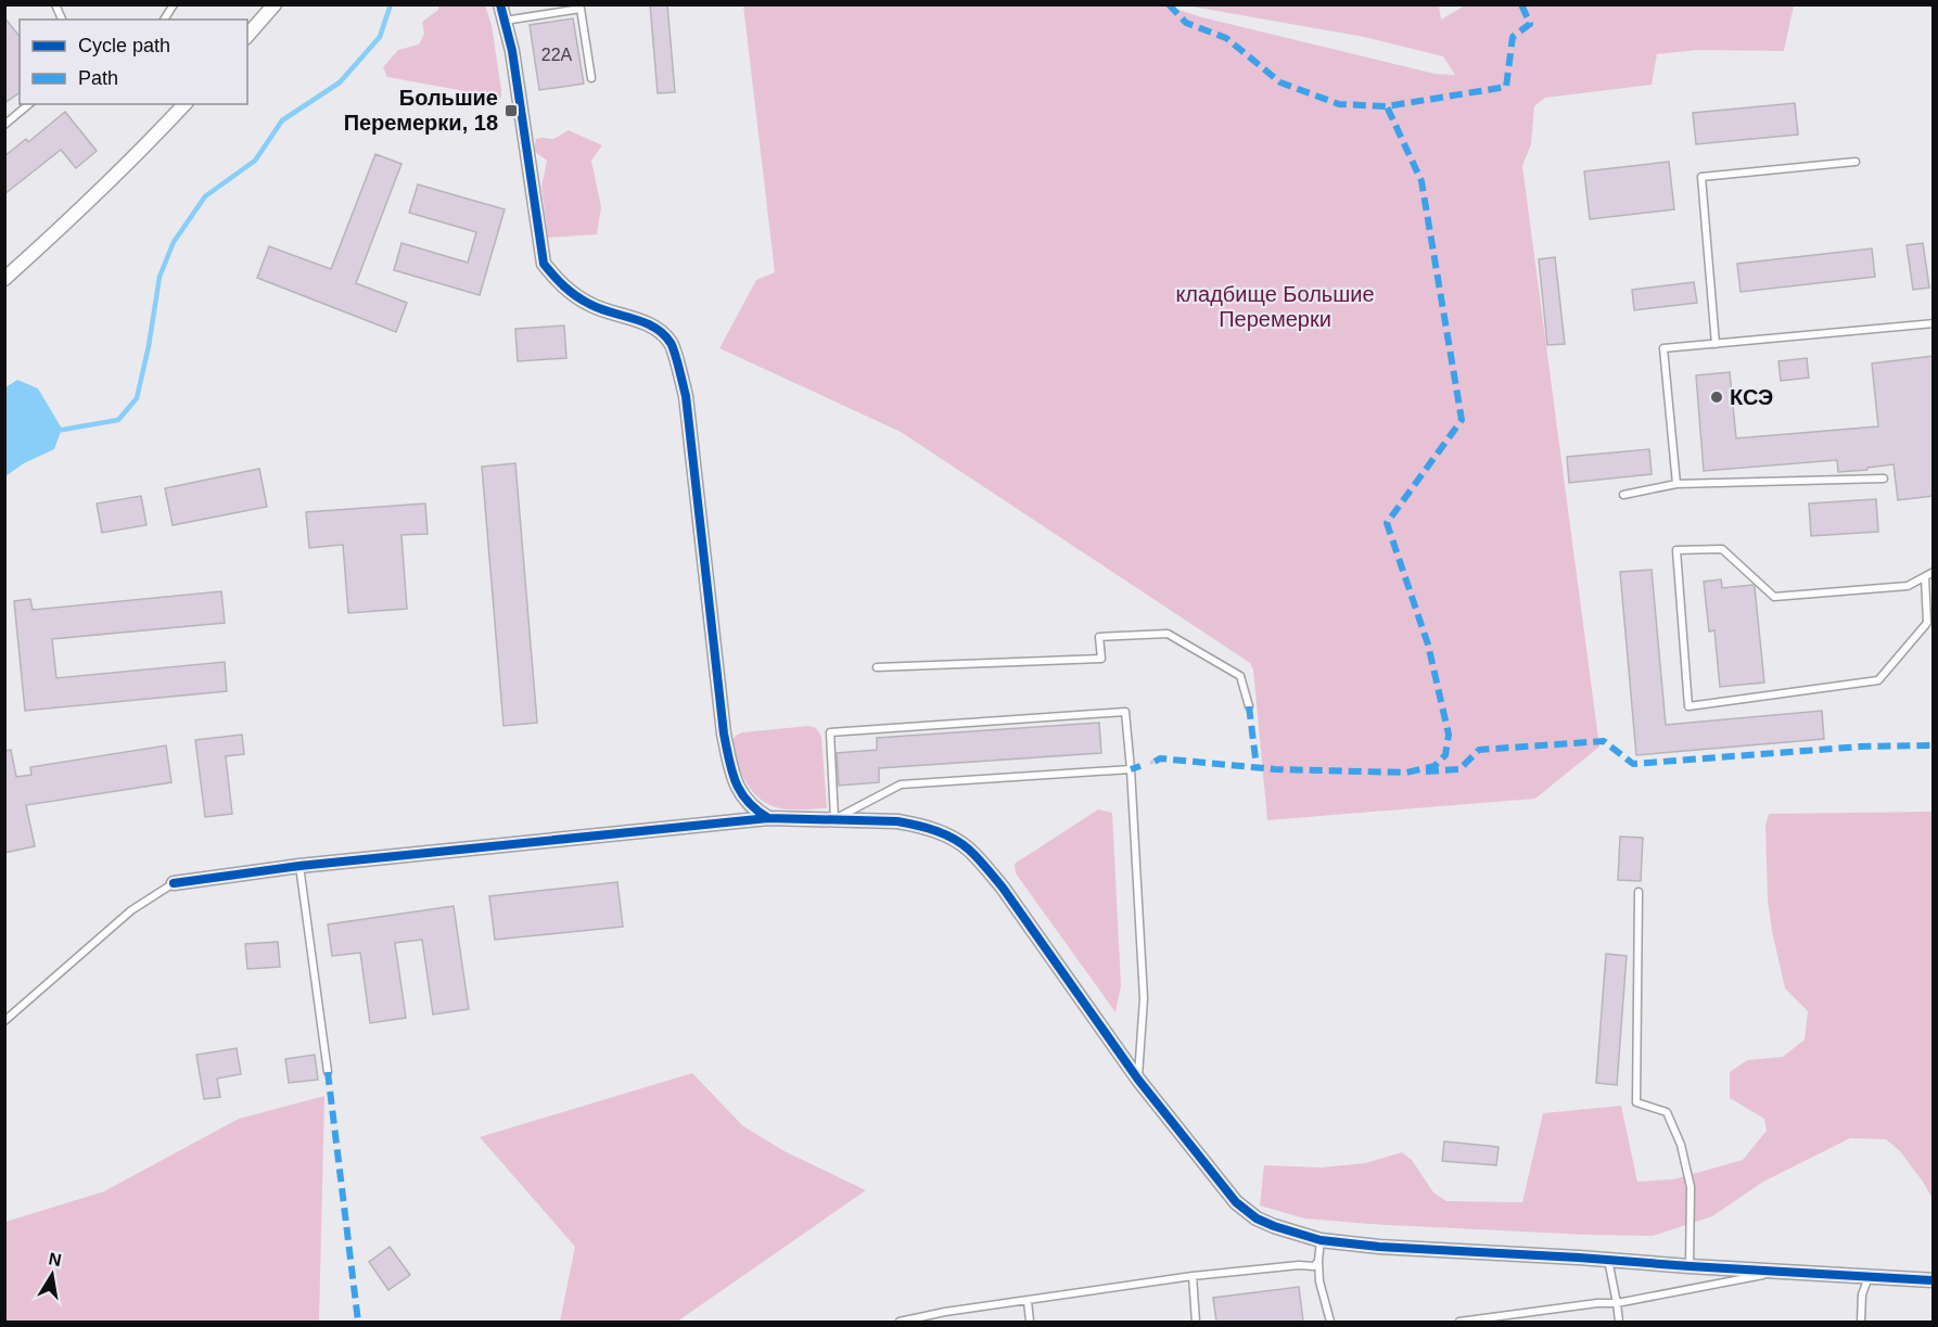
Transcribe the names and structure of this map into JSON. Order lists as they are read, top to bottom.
{
  "parks": ["кладбище Большие Перемерки"],
  "places": {
    "transit": ["Большие Перемерки, 18"],
    "other": ["КСЭ"]
  },
  "house_numbers": ["22А"],
  "legend": ["Cycle path", "Path"],
  "north": "top"
}
